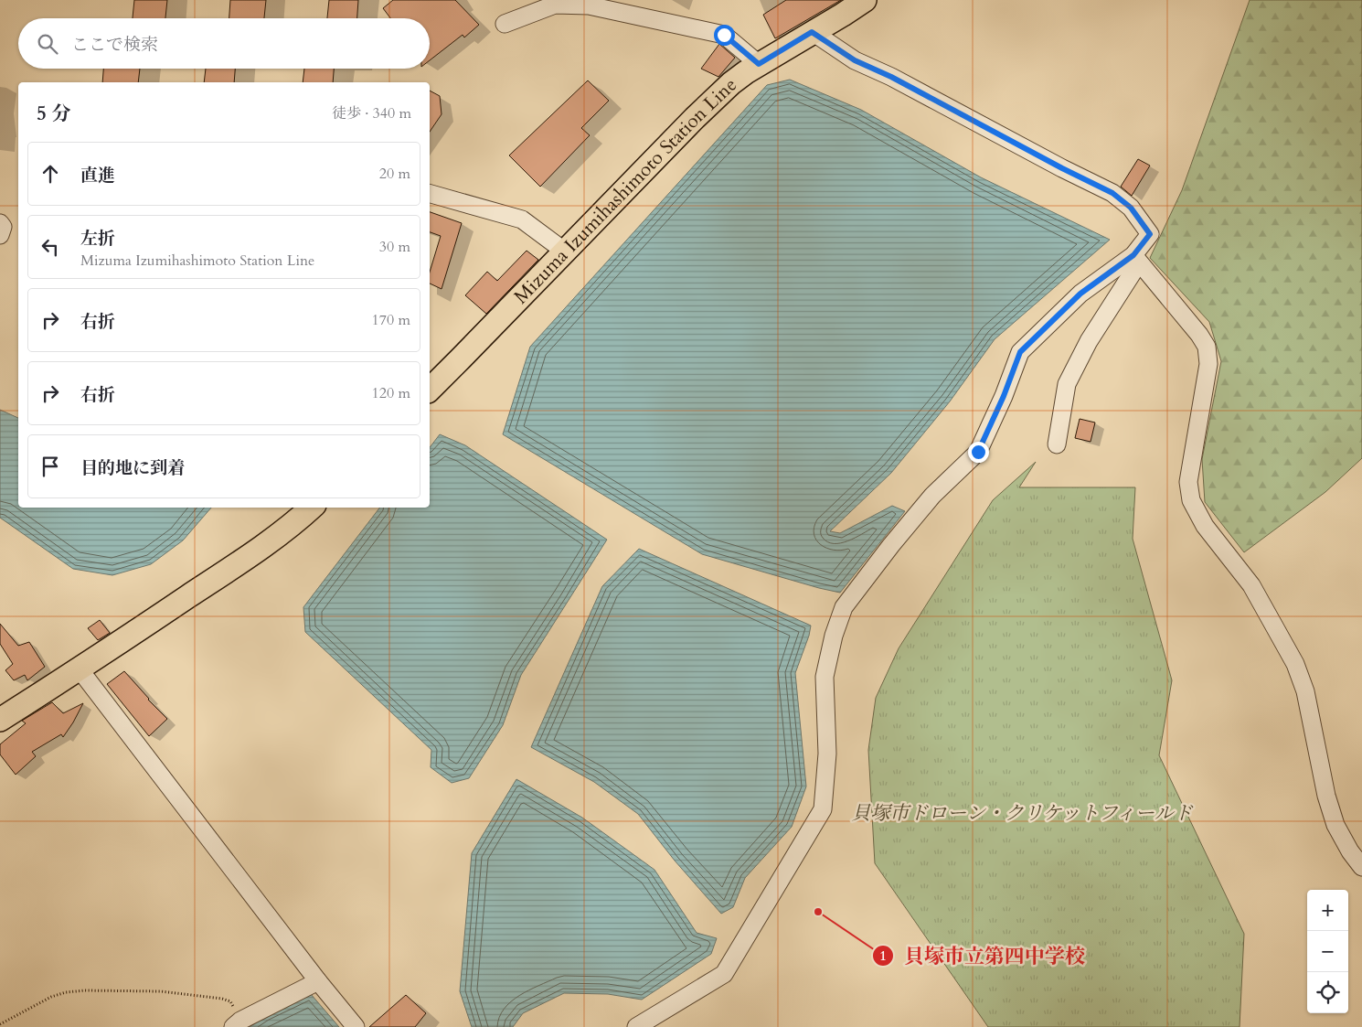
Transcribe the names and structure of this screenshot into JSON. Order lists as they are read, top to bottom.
{
  "streets": {
    "main road": ["Mizuma Izumihashimoto Station Line"]
  },
  "parks": ["貝塚市ドローン・クリケットフィールド"],
  "places": ["貝塚市立第四中学校"],
  "page": {
    "search": "ここで検索",
    "heading": ["5 分", "徒歩 · 340 m"],
    "list": [
      ["直進", "20 m"],
      ["左折", "Mizuma Izumihashimoto Station Line", "30 m"],
      ["右折", "170 m"],
      ["右折", "120 m"],
      "目的地に到着"
    ],
    "map_buttons": ["+", "−"]
  }
}
